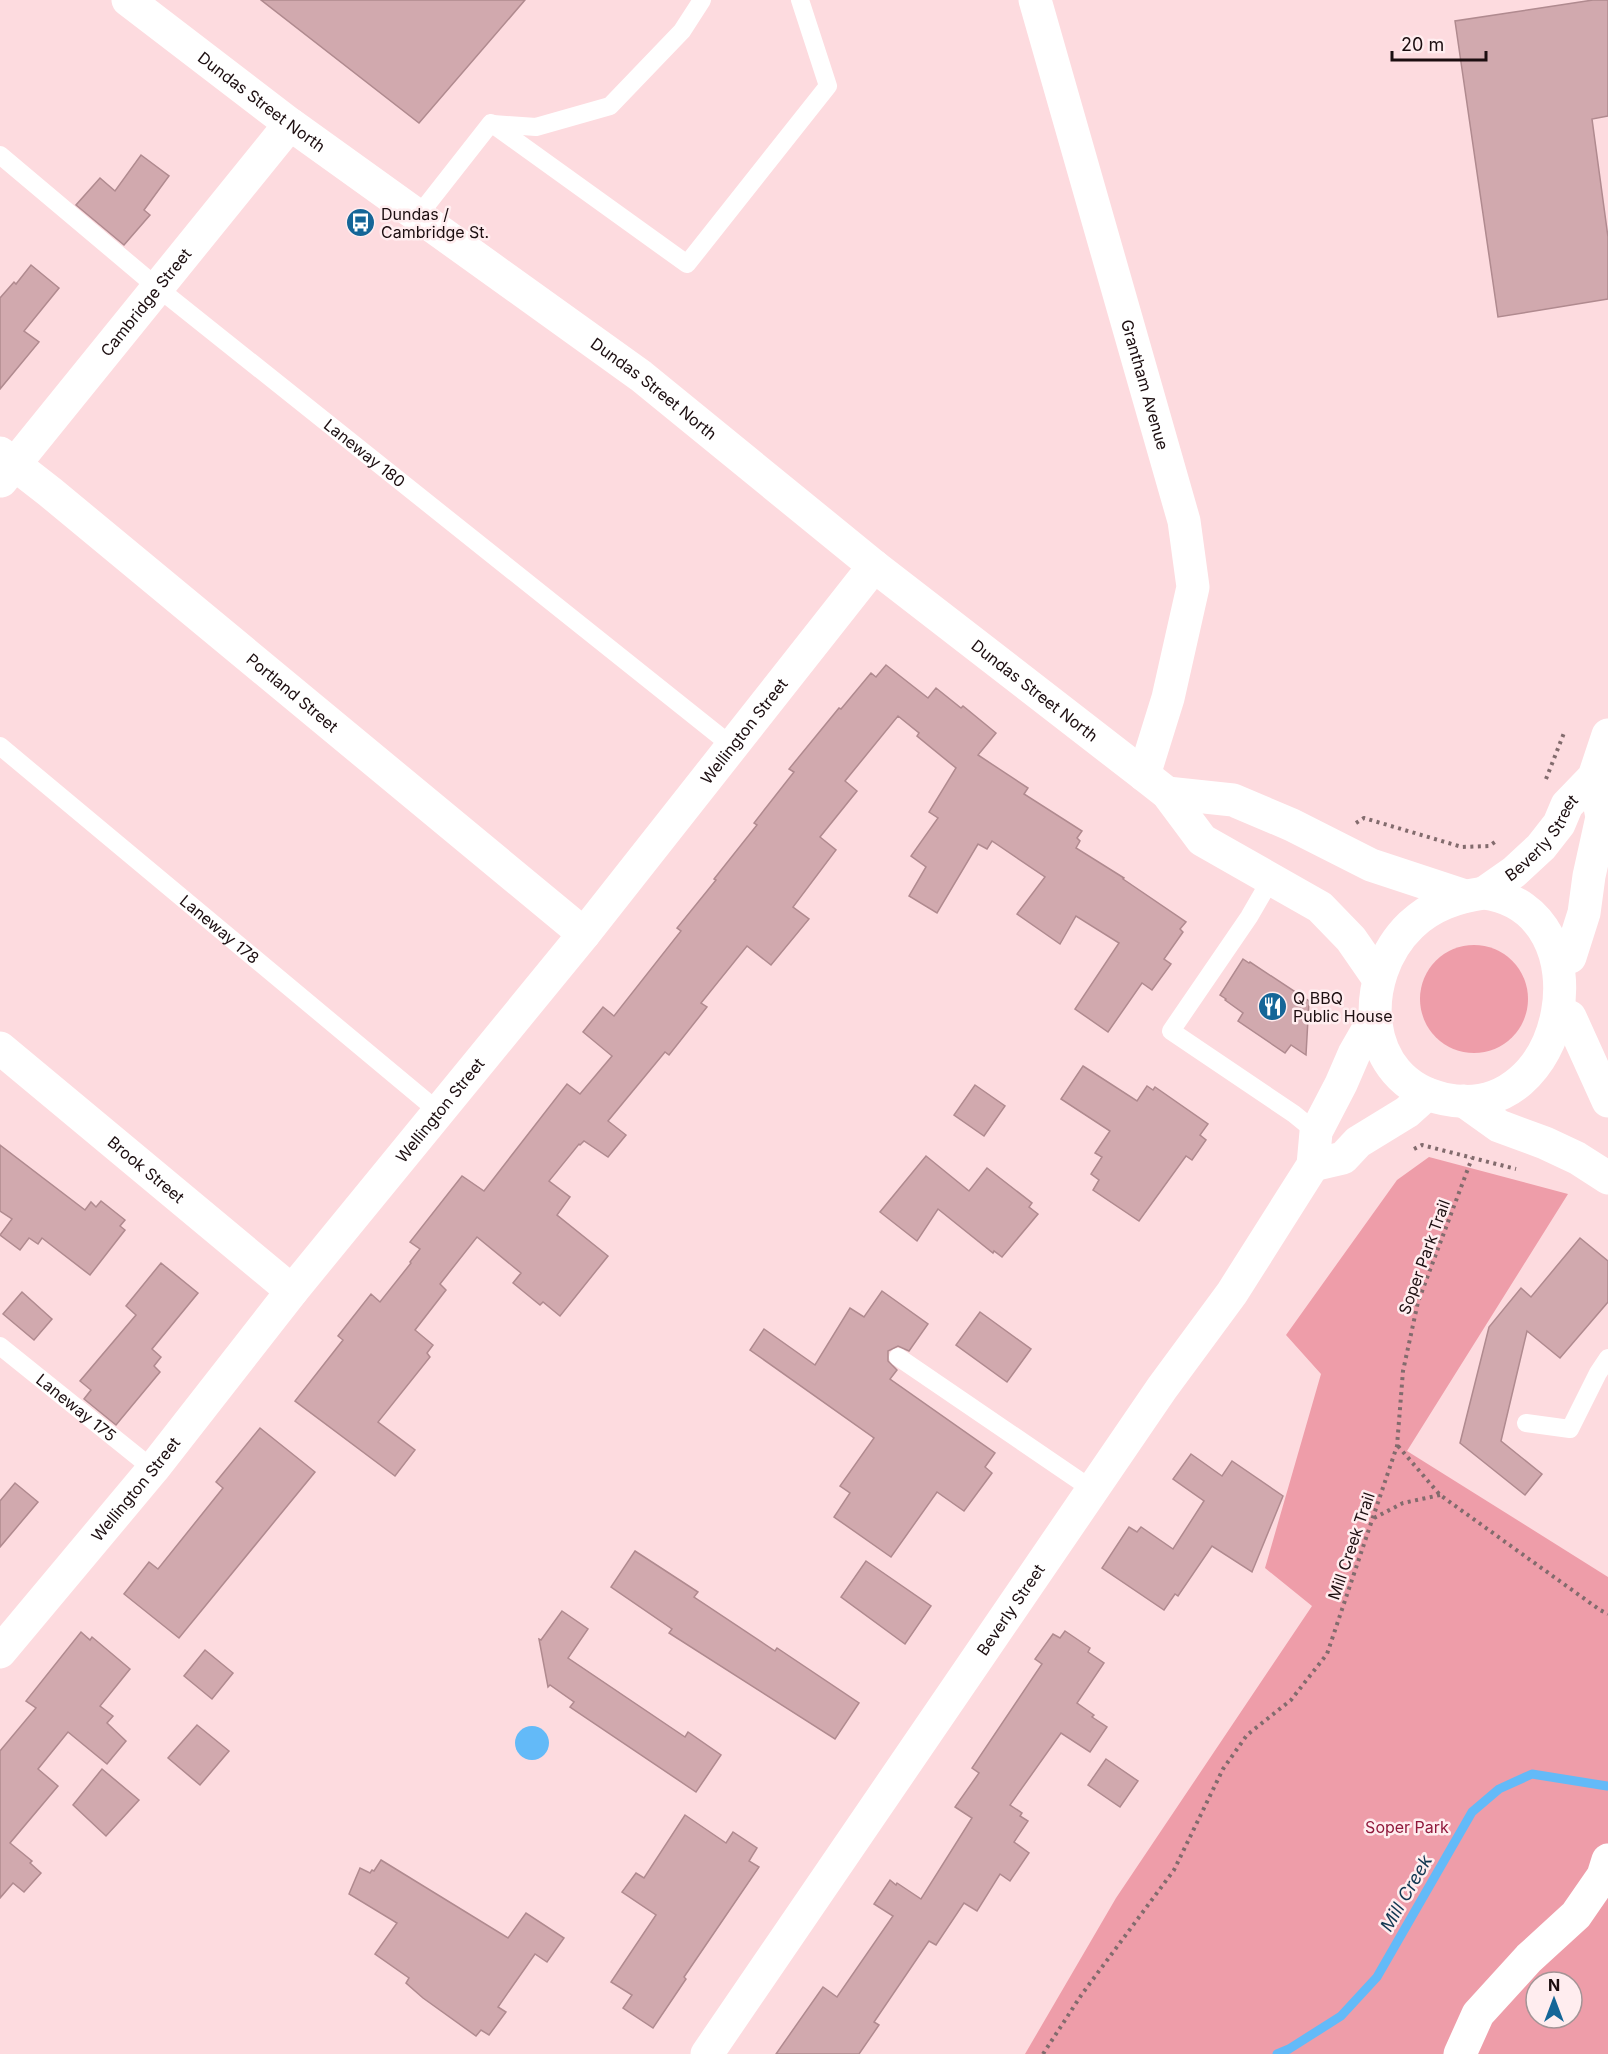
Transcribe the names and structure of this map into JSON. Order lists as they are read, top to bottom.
{
  "streets": {
    "street": [
      "Dundas Street North",
      "Cambridge Street",
      "Grantham Avenue",
      "Portland Street",
      "Wellington Street",
      "Beverly Street",
      "Brook Street"
    ],
    "lane": ["Laneway 180", "Laneway 178", "Laneway 175"],
    "path": ["Soper Park Trail", "Mill Creek Trail"]
  },
  "crossings": [
    ["Dundas Street North", "Cambridge Street"],
    ["Dundas Street North", "Grantham Avenue"],
    ["Dundas Street North", "Wellington Street"],
    ["Dundas Street North", "Beverly Street"],
    ["Cambridge Street", "Laneway 180"],
    ["Cambridge Street", "Portland Street"],
    ["Laneway 180", "Wellington Street"],
    ["Portland Street", "Wellington Street"],
    ["Wellington Street", "Laneway 178"],
    ["Wellington Street", "Brook Street"],
    ["Wellington Street", "Laneway 175"],
    ["Soper Park Trail", "Mill Creek Trail"]
  ],
  "water": ["Mill Creek"],
  "parks": ["Soper Park"],
  "places": {
    "bus stop": ["Dundas / Cambridge St."],
    "restaurant": ["Q BBQ Public House"]
  },
  "scale_bar": "20 m",
  "north": "top"
}
